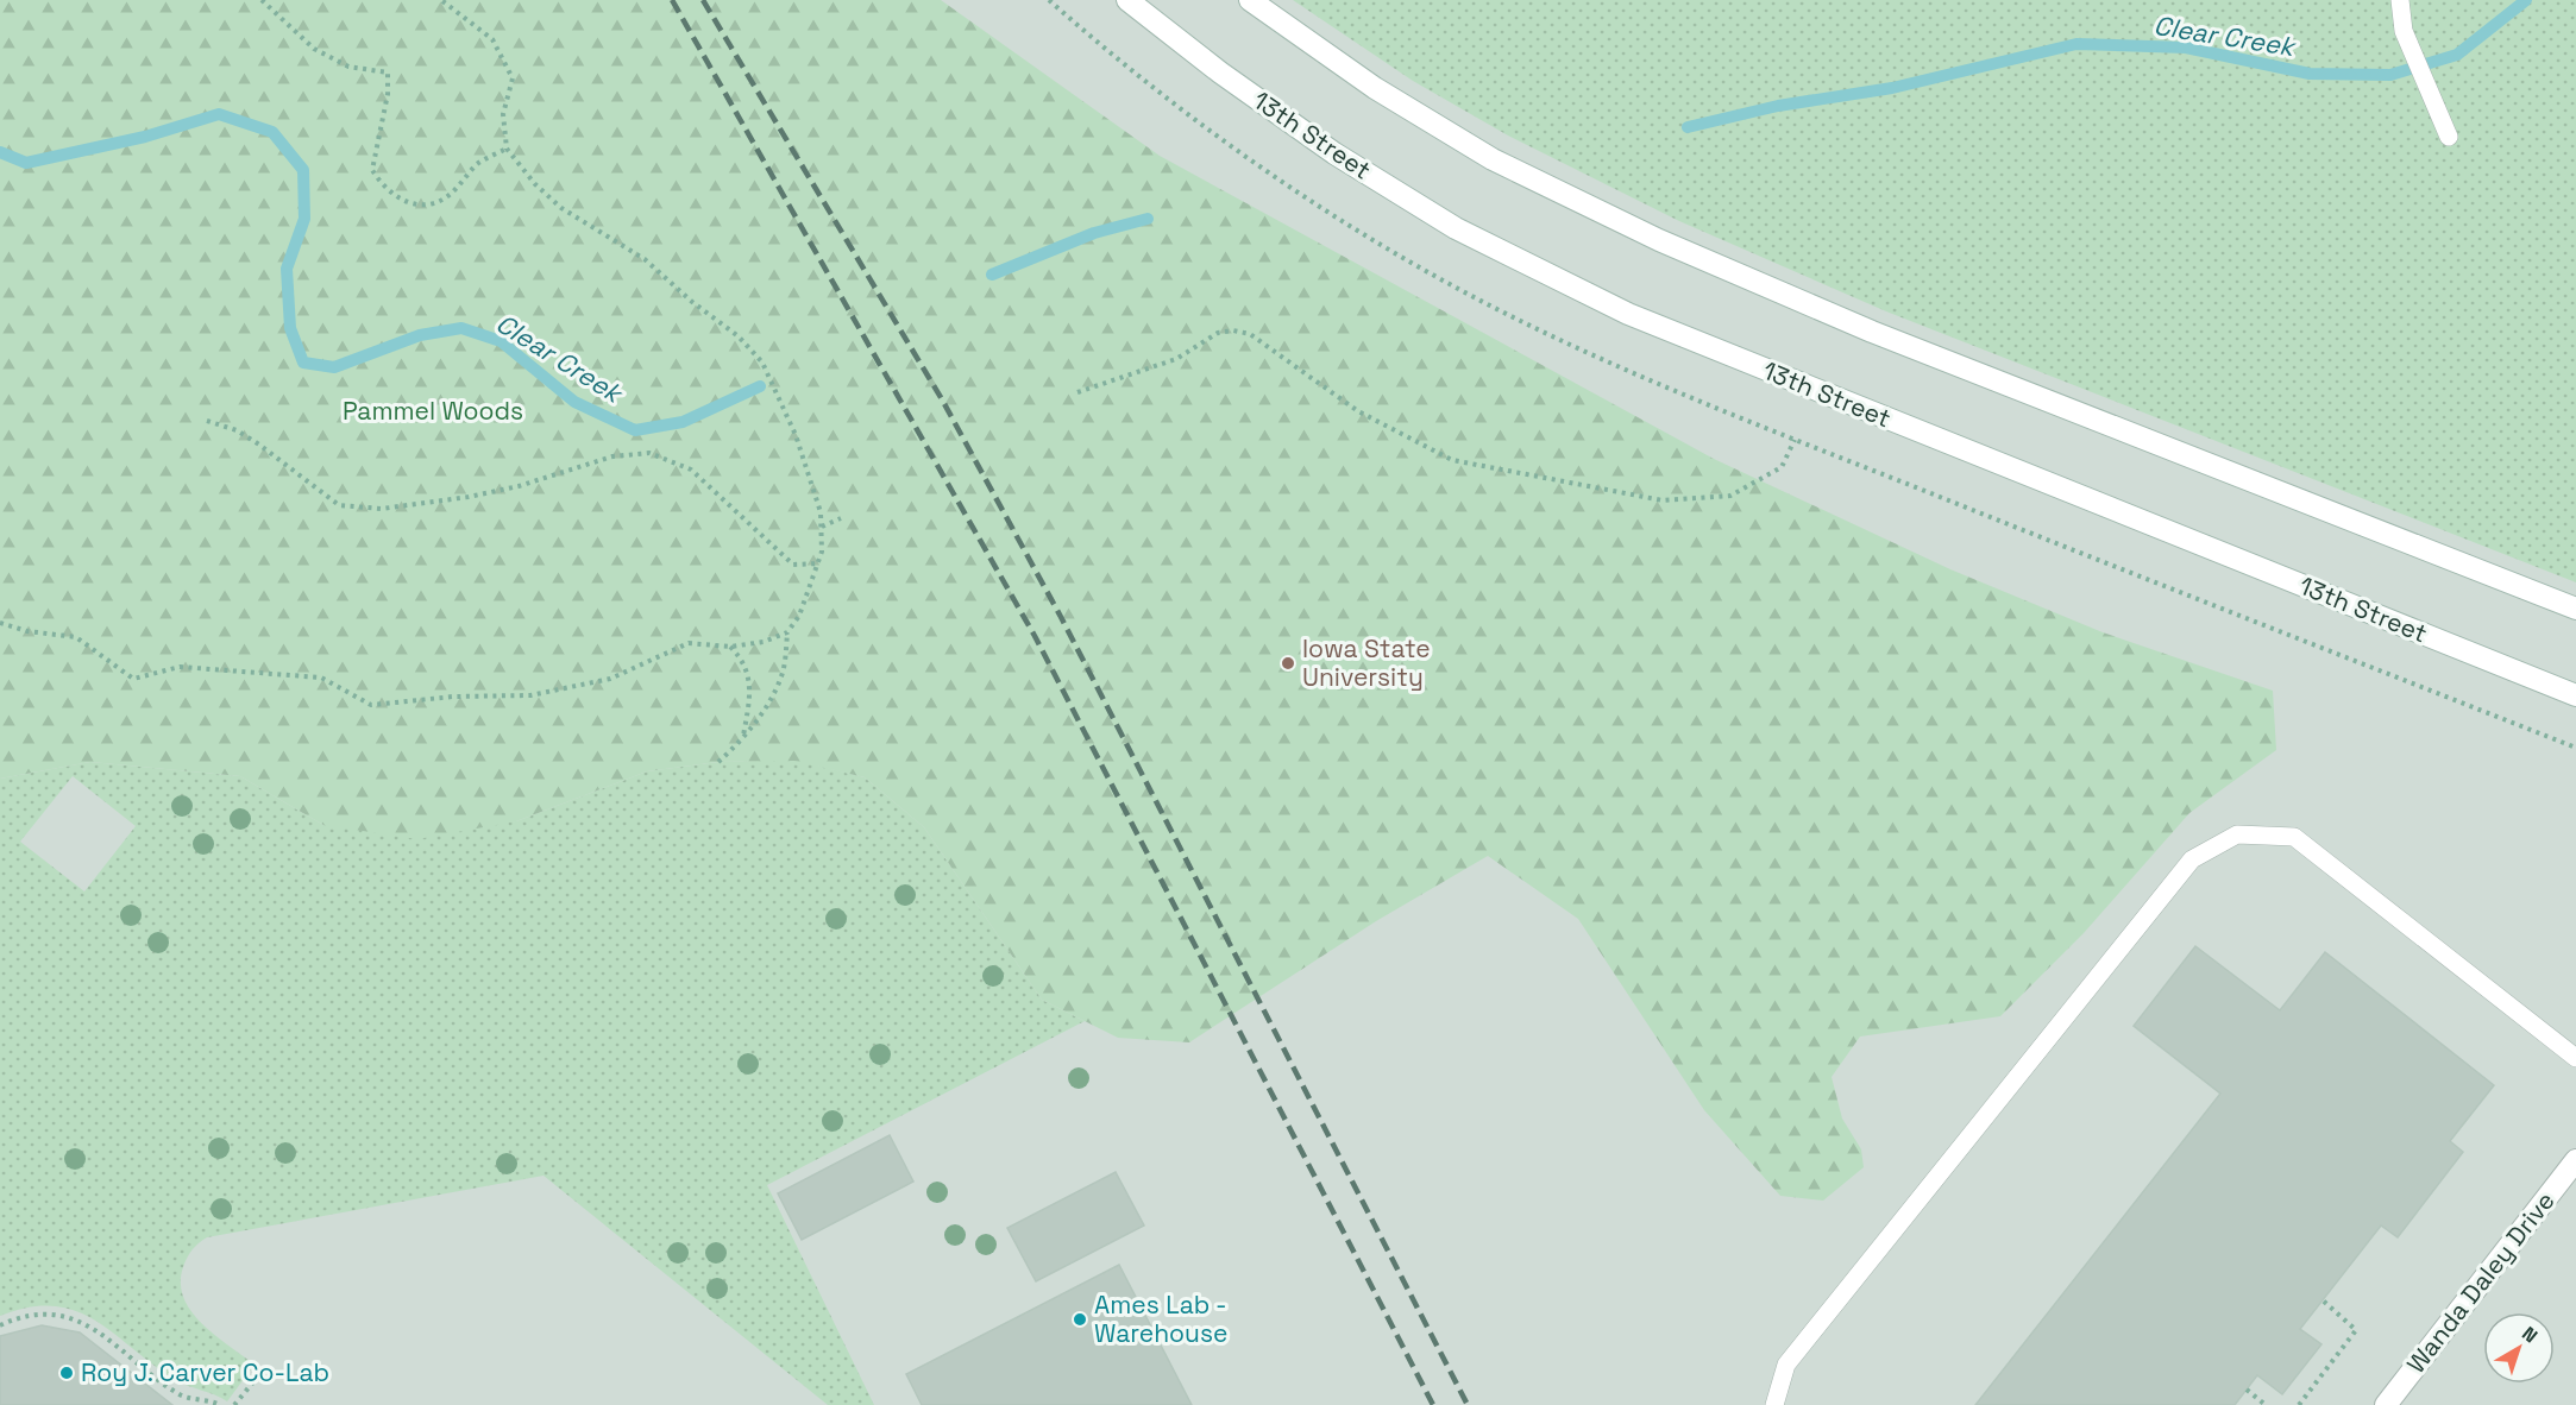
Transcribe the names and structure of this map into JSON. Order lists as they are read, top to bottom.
{
  "streets": {
    "main road": ["13th Street", "Wanda Daley Drive"]
  },
  "water": ["Clear Creek"],
  "parks": ["Pammel Woods"],
  "places": ["Iowa State University", "Ames Lab - Warehouse", "Roy J. Carver Co-Lab"],
  "north": "top right"
}
